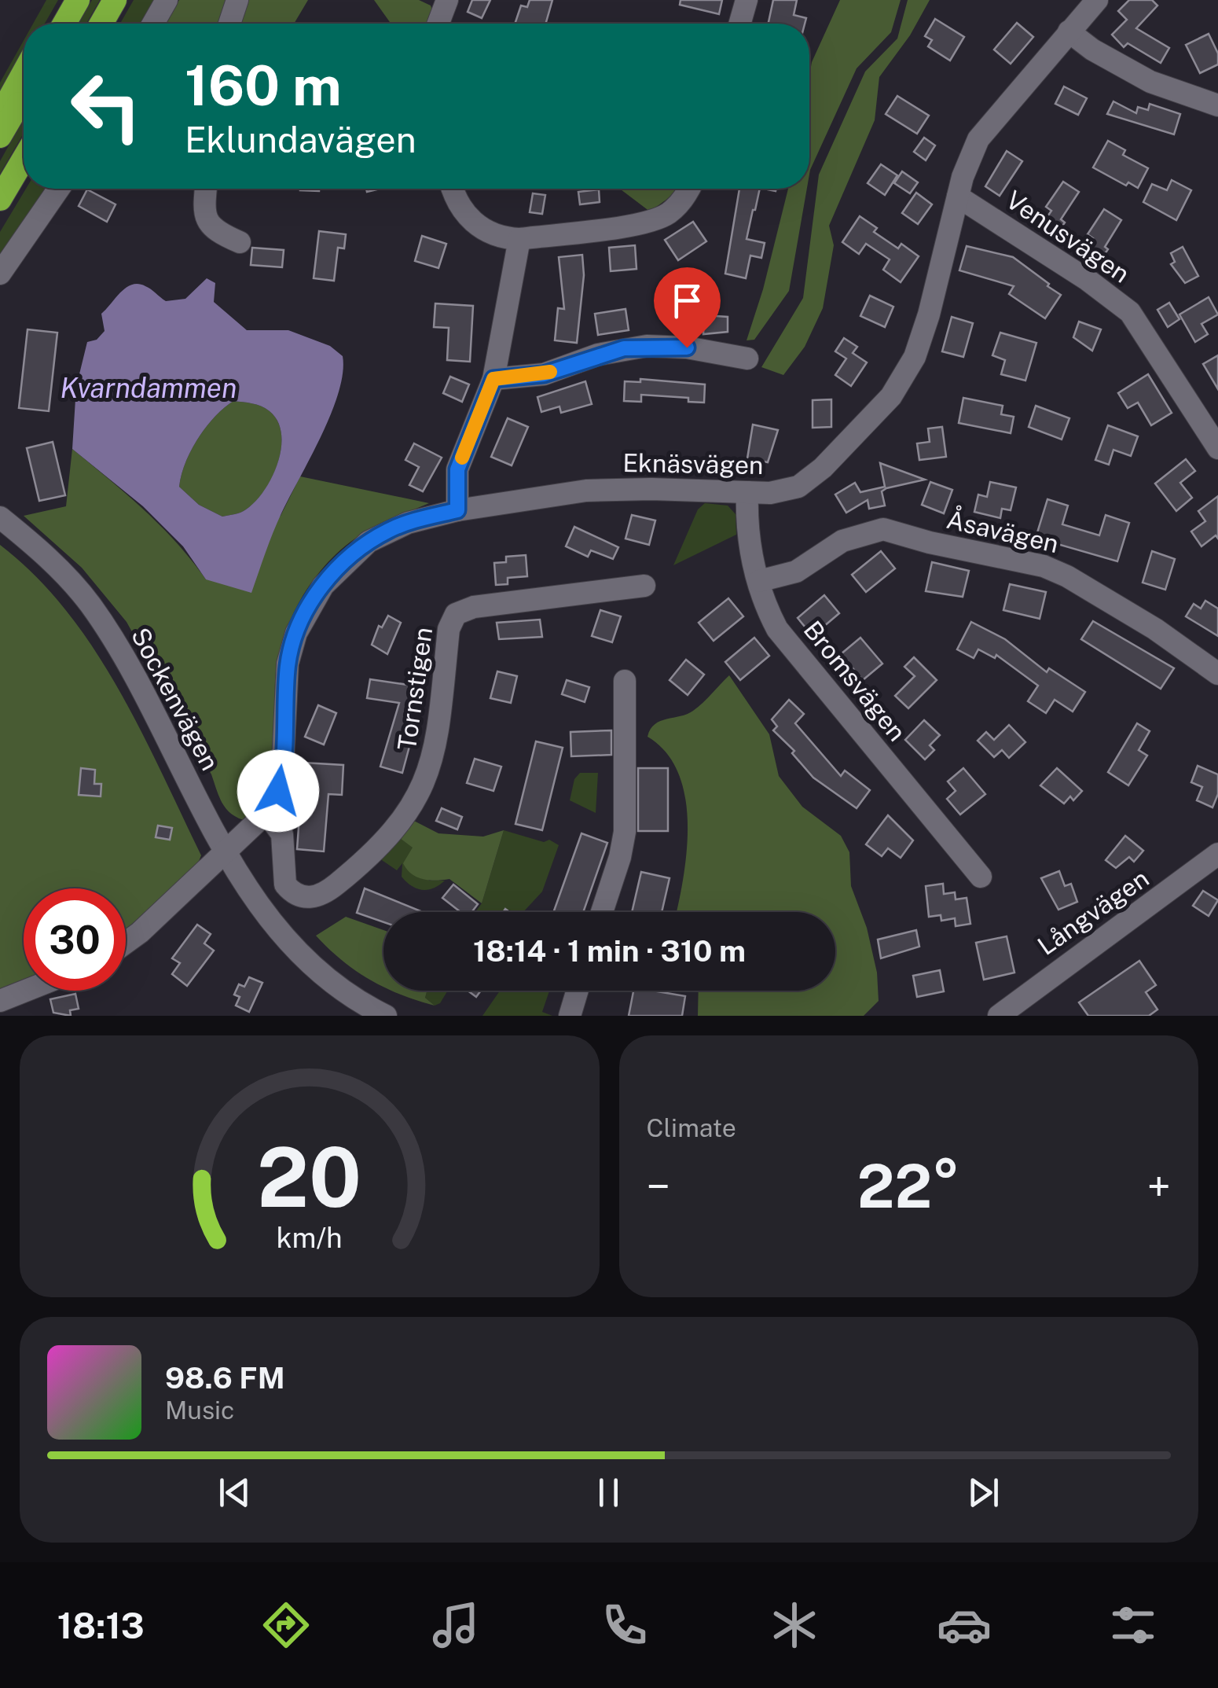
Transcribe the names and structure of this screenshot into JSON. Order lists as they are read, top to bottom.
{
  "streets": {
    "street": [
      "Venusvägen",
      "Eknäsvägen",
      "Åsavägen",
      "Bromsvägen",
      "Tornstigen",
      "Sockenvägen",
      "Långvägen"
    ]
  },
  "crossings": [
    ["Venusvägen", "Eknäsvägen"],
    ["Eknäsvägen", "Bromsvägen"],
    ["Eknäsvägen", "Tornstigen"],
    ["Eknäsvägen", "Sockenvägen"],
    ["Åsavägen", "Bromsvägen"]
  ],
  "water": ["Kvarndammen"],
  "page": {
    "turn": ["160 m", "Eklundavägen"],
    "limit": "30",
    "trip": "18:14 · 1 min · 310 m",
    "tile": "Climate",
    "heat": ["−", "22°", "+"],
    "song": ["98.6 FM", "Music"],
    "tabs": "18:13",
    "gauge": ["20", "km/h"]
  }
}
